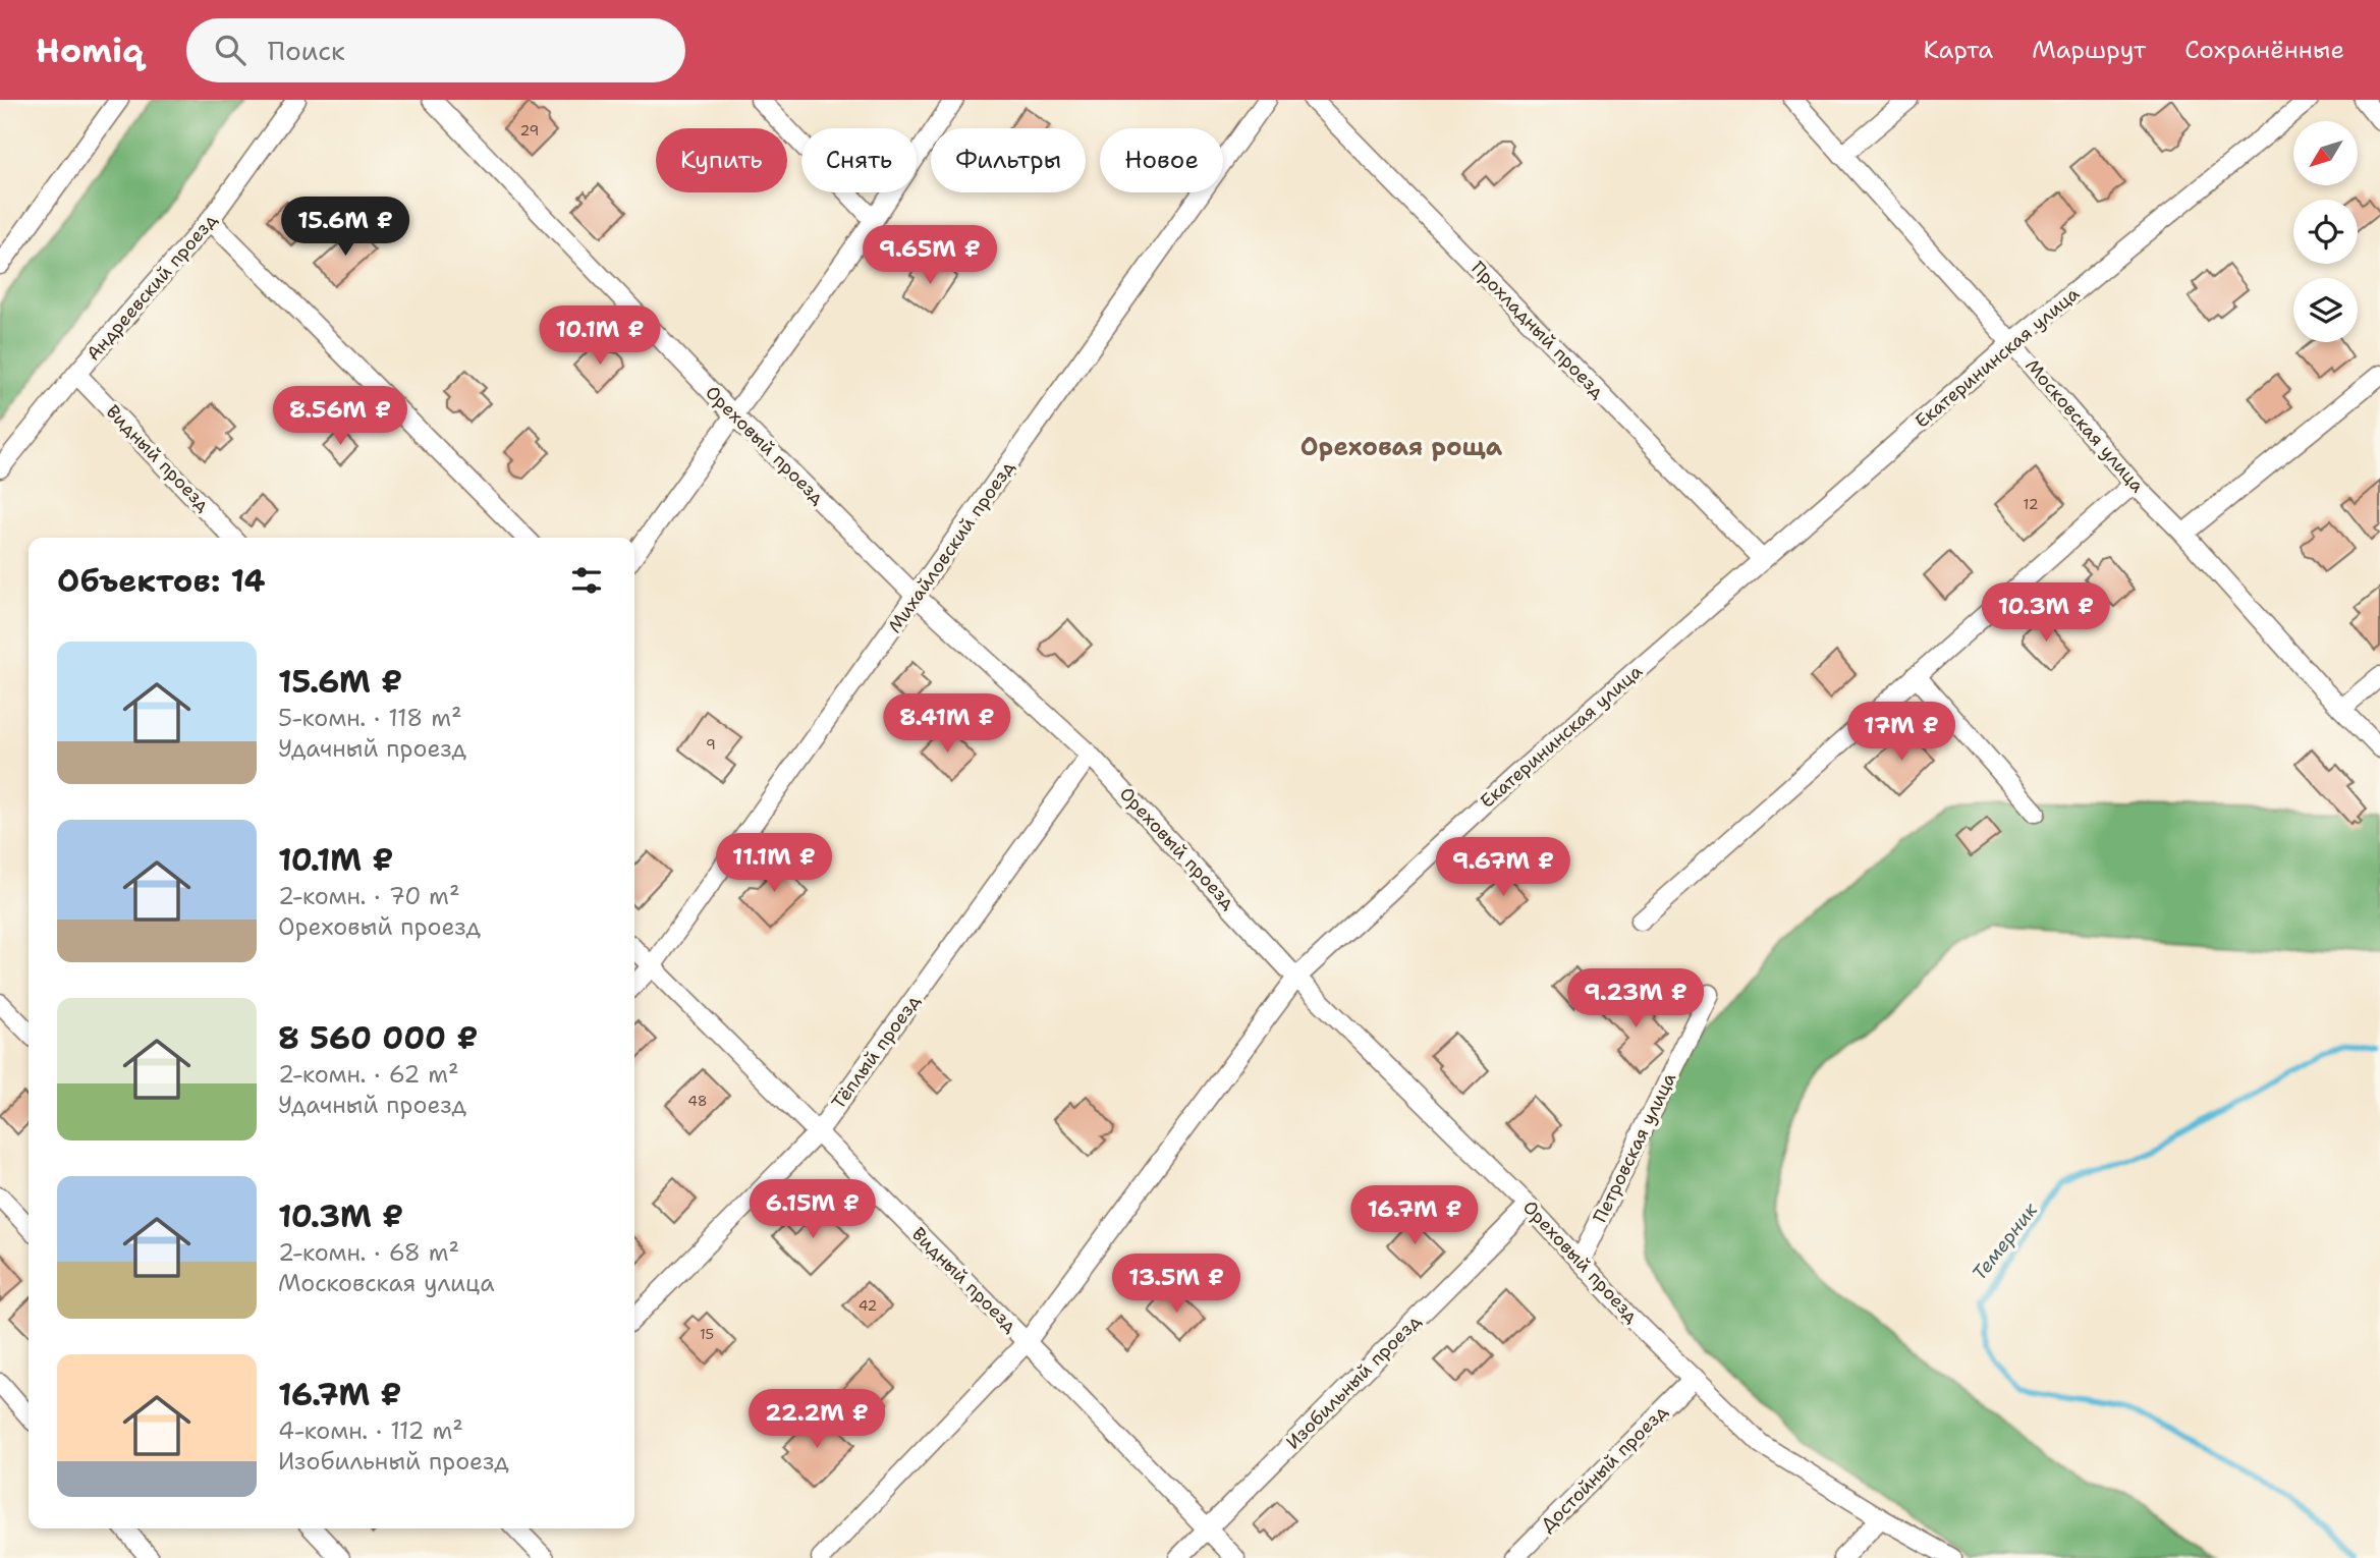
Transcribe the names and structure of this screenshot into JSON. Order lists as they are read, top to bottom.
{
  "streets": {
    "street": [
      "Андреевский проезд",
      "Прохладный проезд",
      "Екатерининская улица",
      "Московская улица",
      "Ореховый проезд",
      "Видный проезд",
      "Михайловский проезд",
      "Тёплый проезд",
      "Петровская улица",
      "Изобильный проезд",
      "Достойный проезд"
    ]
  },
  "crossings": [
    ["Андреевский проезд", "Видный проезд"],
    ["Прохладный проезд", "Екатерининская улица"],
    ["Екатерининская улица", "Московская улица"],
    ["Екатерининская улица", "Ореховый проезд"],
    ["Екатерининская улица", "Видный проезд"],
    ["Ореховый проезд", "Михайловский проезд"],
    ["Ореховый проезд", "Тёплый проезд"],
    ["Ореховый проезд", "Петровская улица"],
    ["Ореховый проезд", "Изобильный проезд"],
    ["Ореховый проезд", "Достойный проезд"],
    ["Видный проезд", "Михайловский проезд"],
    ["Видный проезд", "Тёплый проезд"],
    ["Видный проезд", "Изобильный проезд"]
  ],
  "districts": ["Ореховая роща"],
  "water": ["Темерник"],
  "house_numbers": [
    "29",
    "12",
    "9",
    "48",
    "42",
    "15"
  ],
  "north": "bottom left",
  "page": {
    "header": "Homiq",
    "search": "Поиск",
    "nav": ["Карта", "Маршрут", "Сохранённые"],
    "chip": [
      "Купить",
      "Снять",
      "Фильтры",
      "Новое"
    ],
    "price": [
      "15.6M ₽",
      "9.65M ₽",
      "10.1M ₽",
      "8.56M ₽",
      "10.3M ₽",
      "8.41M ₽",
      "17M ₽",
      "11.1M ₽",
      "9.67M ₽",
      "9.23M ₽",
      "6.15M ₽",
      "16.7M ₽",
      "13.5M ₽",
      "22.2M ₽"
    ],
    "heading": "Объектов: 14",
    "list": [
      {
        "name": "15.6M ₽",
        "note": "5-комн. · 118 m² · Удачный проезд"
      },
      {
        "name": "10.1M ₽",
        "note": "2-комн. · 70 m² · Ореховый проезд"
      },
      {
        "name": "8 560 000 ₽",
        "note": "2-комн. · 62 m² · Удачный проезд"
      },
      {
        "name": "10.3M ₽",
        "note": "2-комн. · 68 m² · Московская улица"
      },
      {
        "name": "16.7M ₽",
        "note": "4-комн. · 112 m² · Изобильный проезд"
      }
    ]
  }
}
